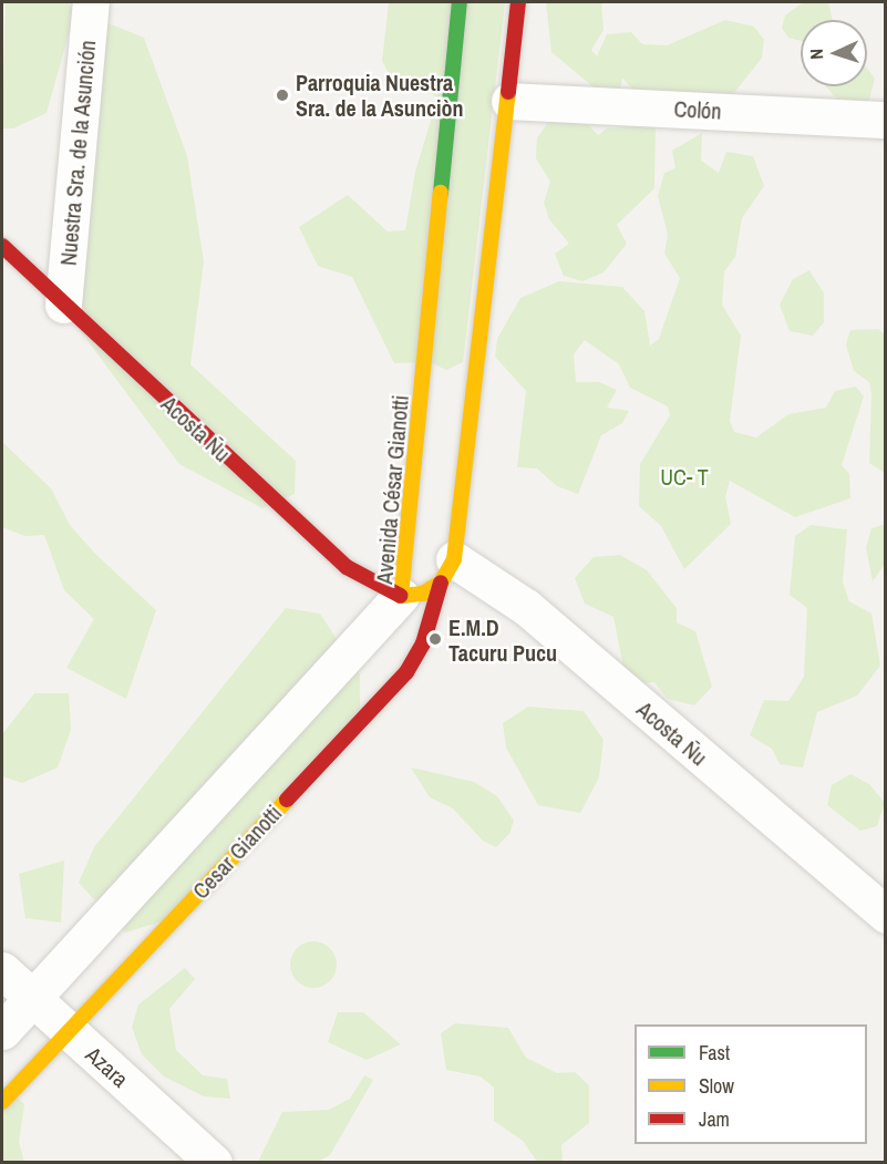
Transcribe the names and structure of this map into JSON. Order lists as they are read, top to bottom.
{
  "streets": {
    "street": [
      "Colón",
      "Nuestra Sra. de la Asunción",
      "Acosta Ñu",
      "Avenida César Gianotti",
      "Cesar Gianotti",
      "Azara"
    ]
  },
  "crossings": [
    ["Nuestra Sra. de la Asunción", "Acosta Ñu"],
    ["Acosta Ñu", "Avenida César Gianotti"],
    ["Acosta Ñu", "Cesar Gianotti"],
    ["Avenida César Gianotti", "Cesar Gianotti"],
    ["Cesar Gianotti", "Azara"]
  ],
  "parks": ["UC- T"],
  "places": ["Parroquia Nuestra Sra. de la Asunciòn", "E.M.D Tacuru Pucu"],
  "legend": ["Fast", "Slow", "Jam"],
  "north": "left"
}
